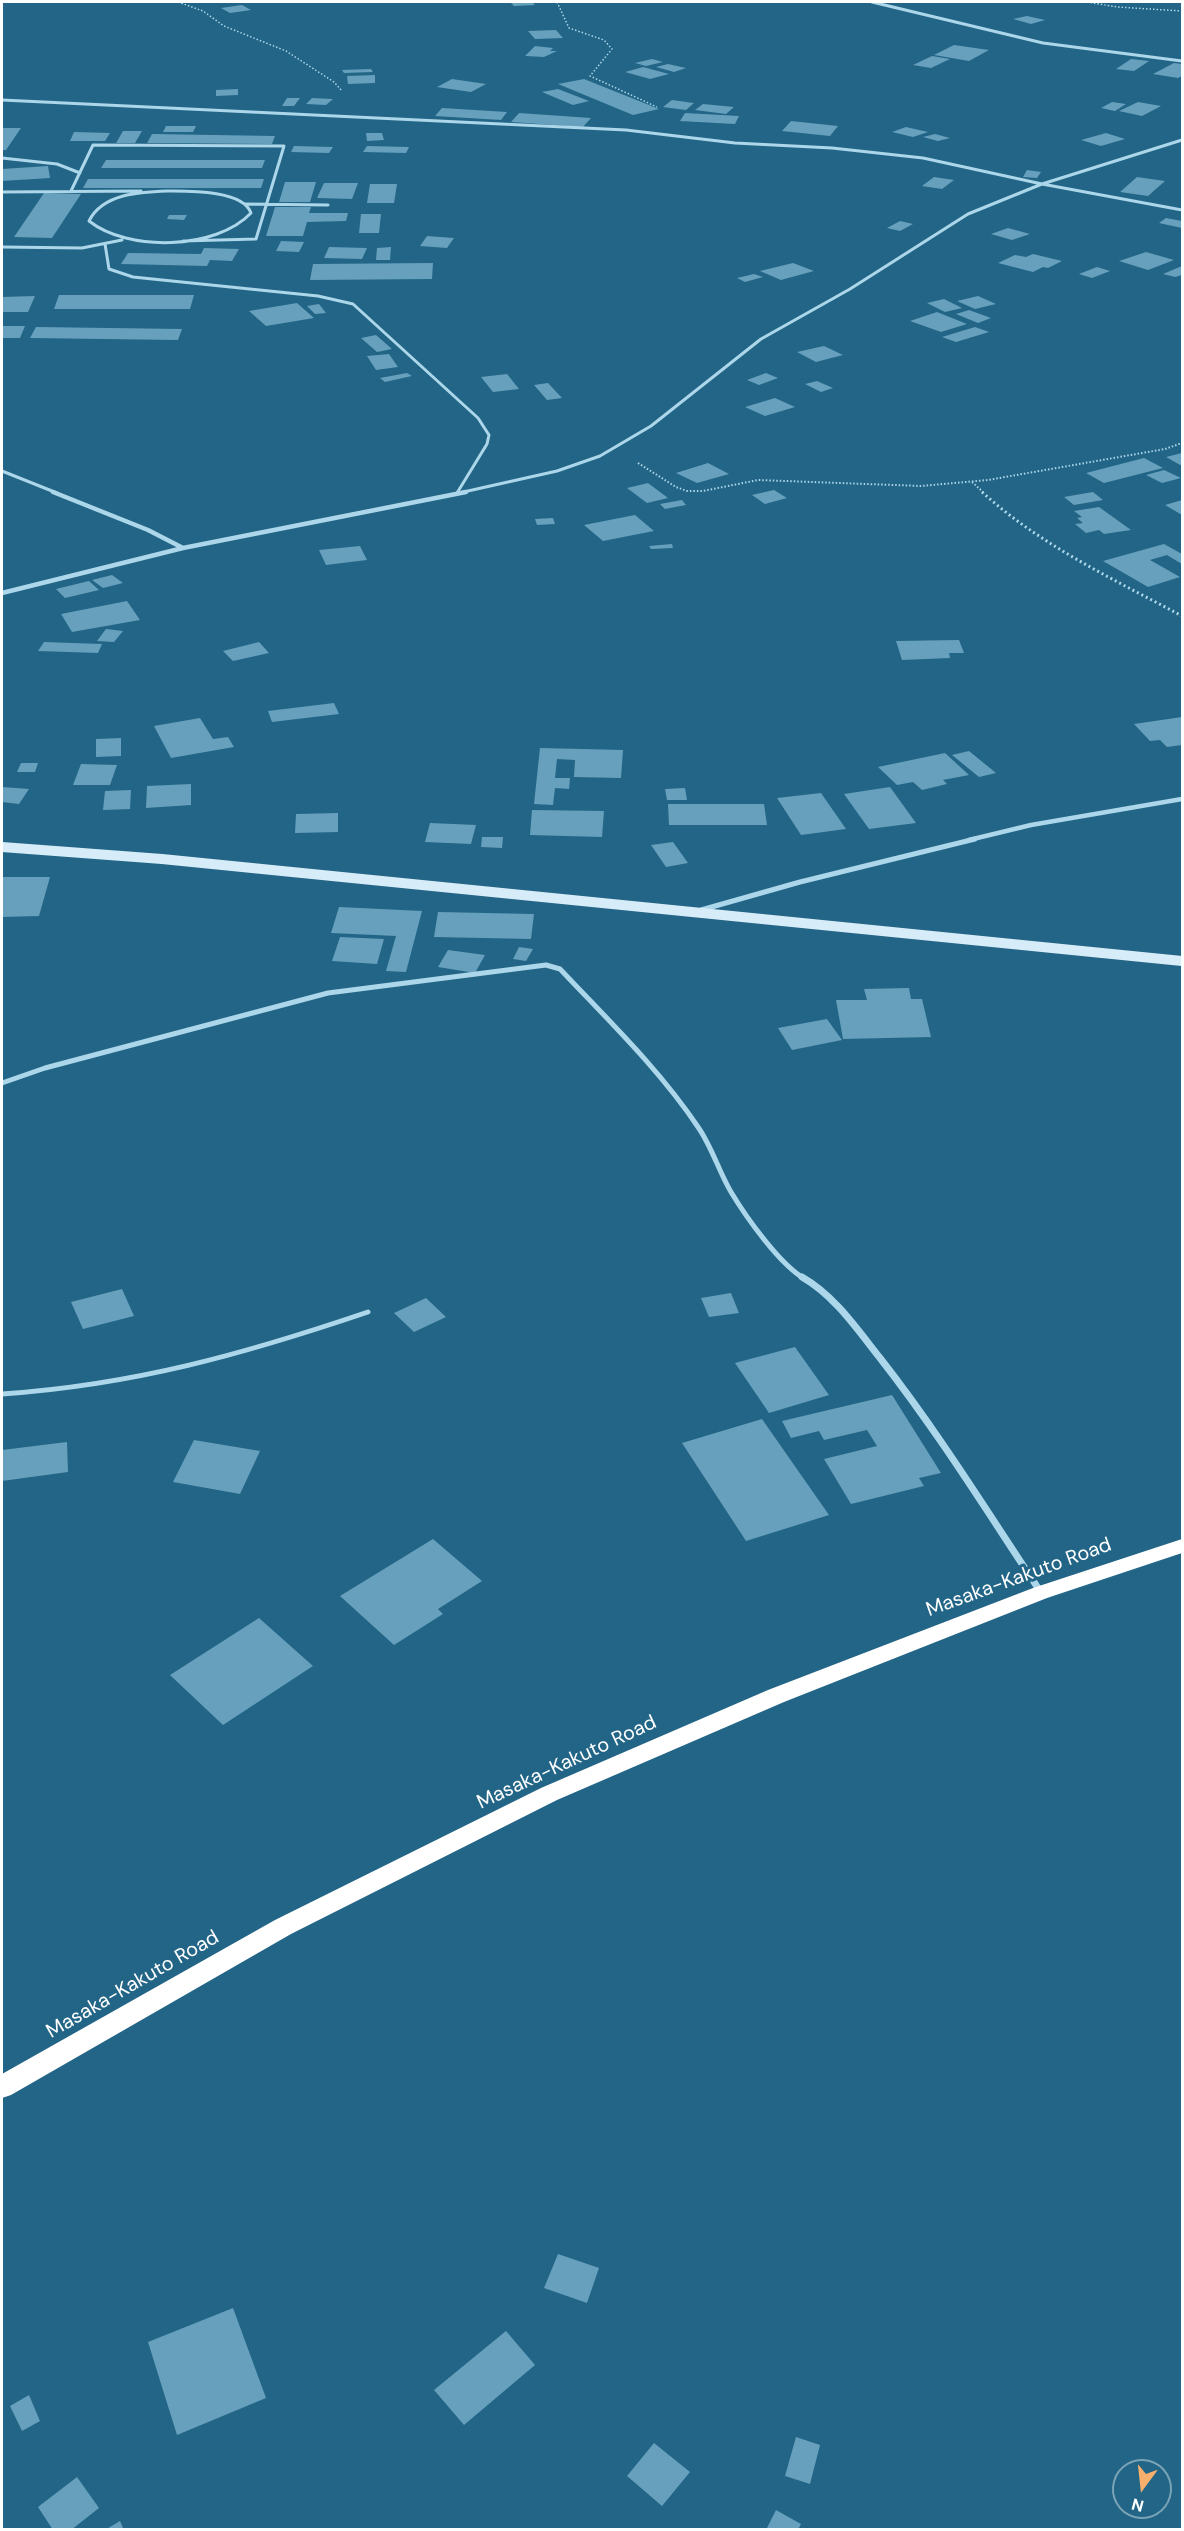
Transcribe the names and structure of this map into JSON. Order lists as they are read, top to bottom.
{
  "streets": {
    "highway": ["Masaka-Kakuto Road"]
  },
  "north": "bottom"
}
